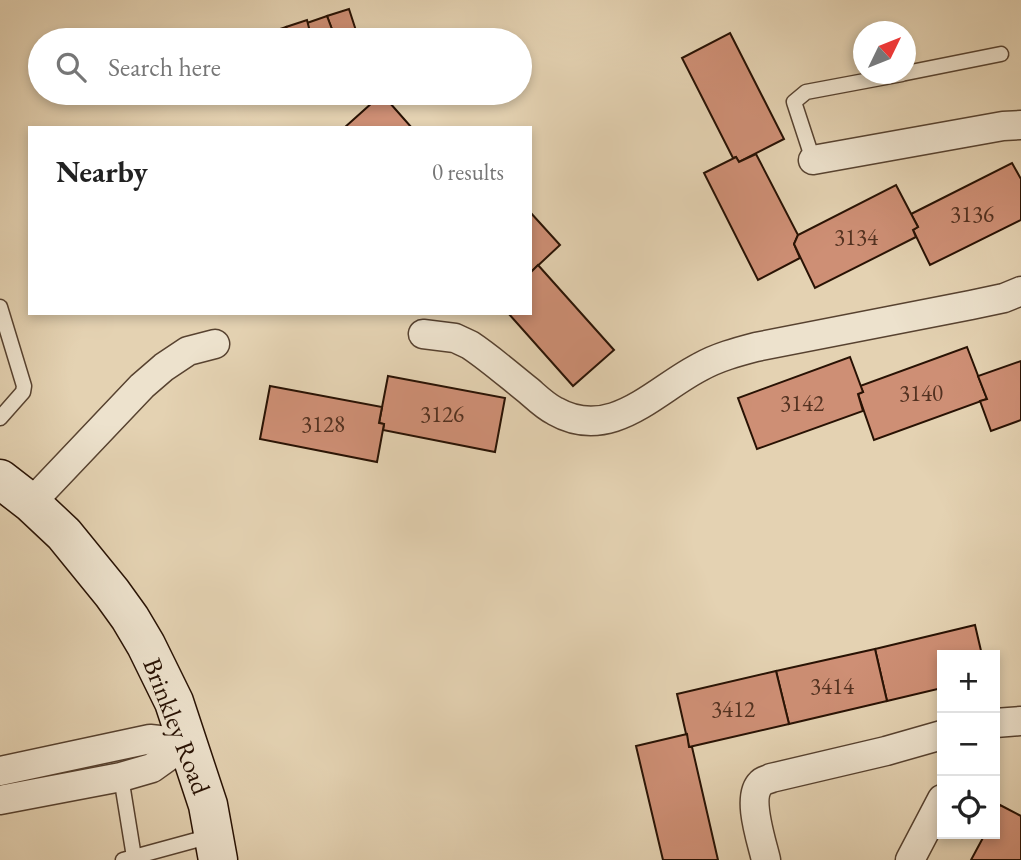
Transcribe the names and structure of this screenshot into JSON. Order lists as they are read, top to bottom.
{
  "streets": {
    "main road": ["Brinkley Road"]
  },
  "house_numbers": [
    "3136",
    "3134",
    "3140",
    "3142",
    "3126",
    "3128",
    "3414",
    "3412"
  ],
  "north": "top right",
  "page": {
    "search": "Search here",
    "heading": ["Nearby", "0 results"],
    "map_buttons": ["+", "−"]
  }
}
